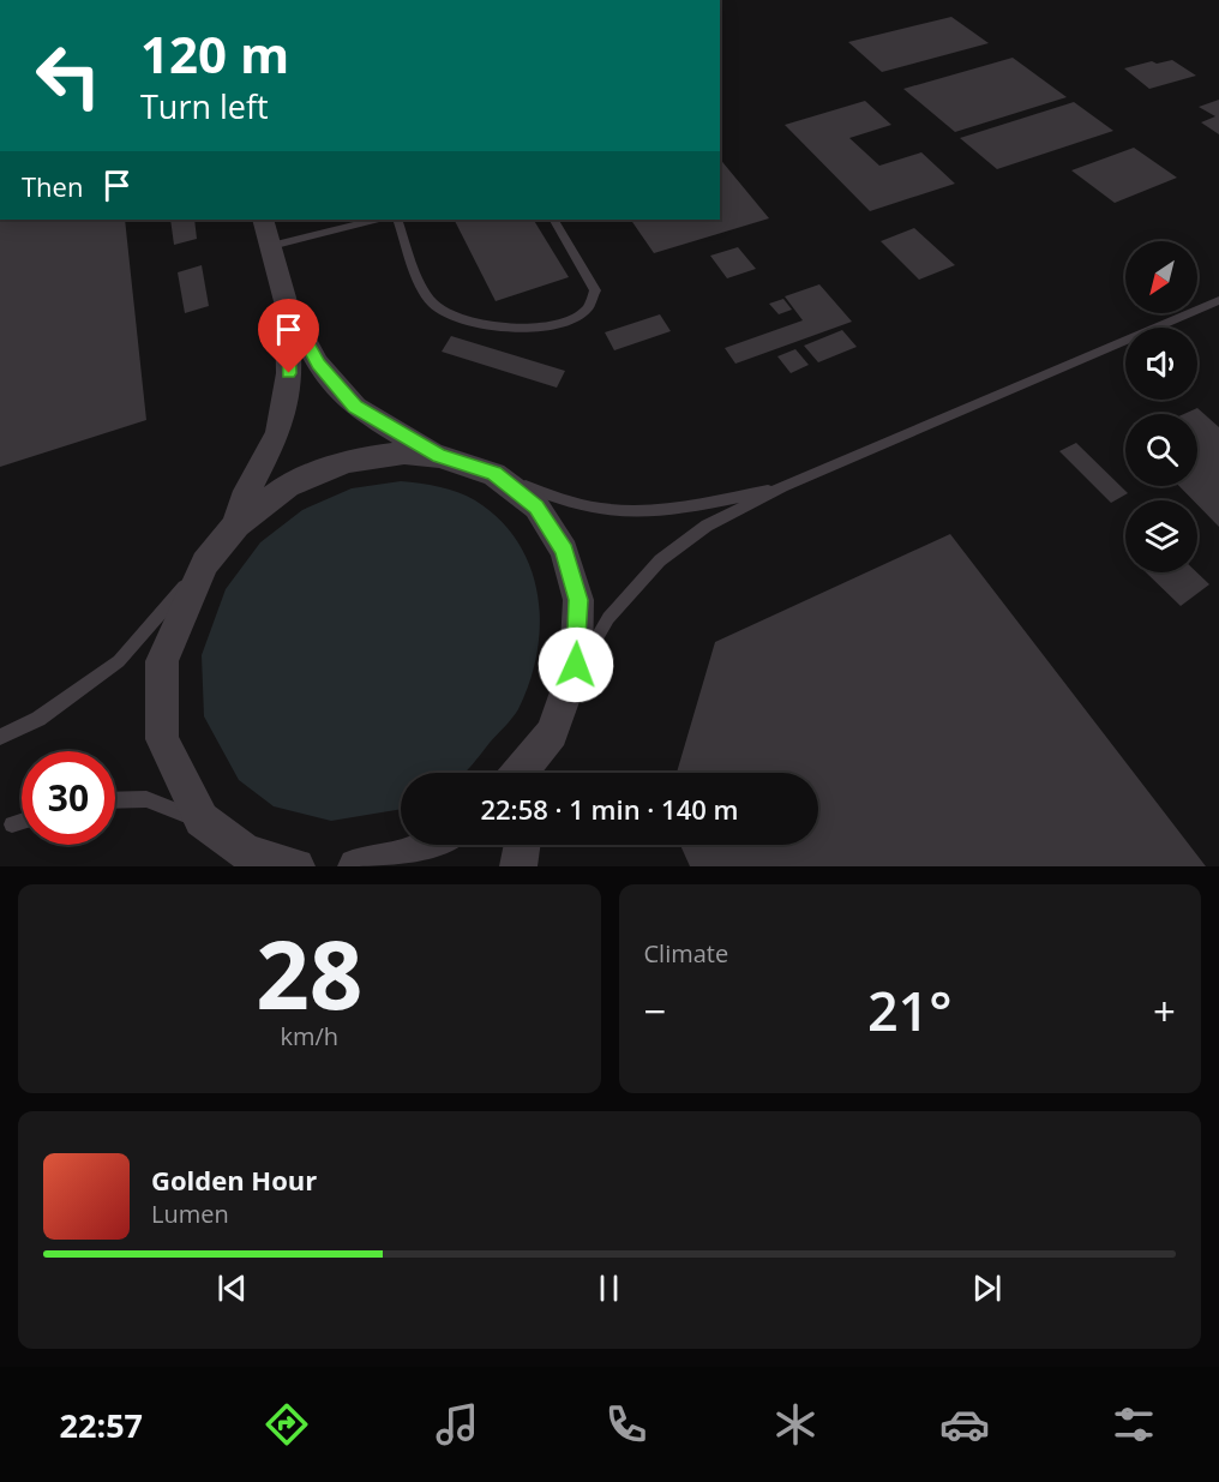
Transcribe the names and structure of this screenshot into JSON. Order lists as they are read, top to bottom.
{
  "north": "bottom left",
  "page": {
    "turn": ["120 m", "Turn left"],
    "then": "Then",
    "limit": "30",
    "trip": "22:58 · 1 min · 140 m",
    "tile": [
      ["28", "km/h"],
      "Climate"
    ],
    "heat": ["−", "21°", "+"],
    "song": ["Golden Hour", "Lumen"],
    "tabs": "22:57"
  }
}
